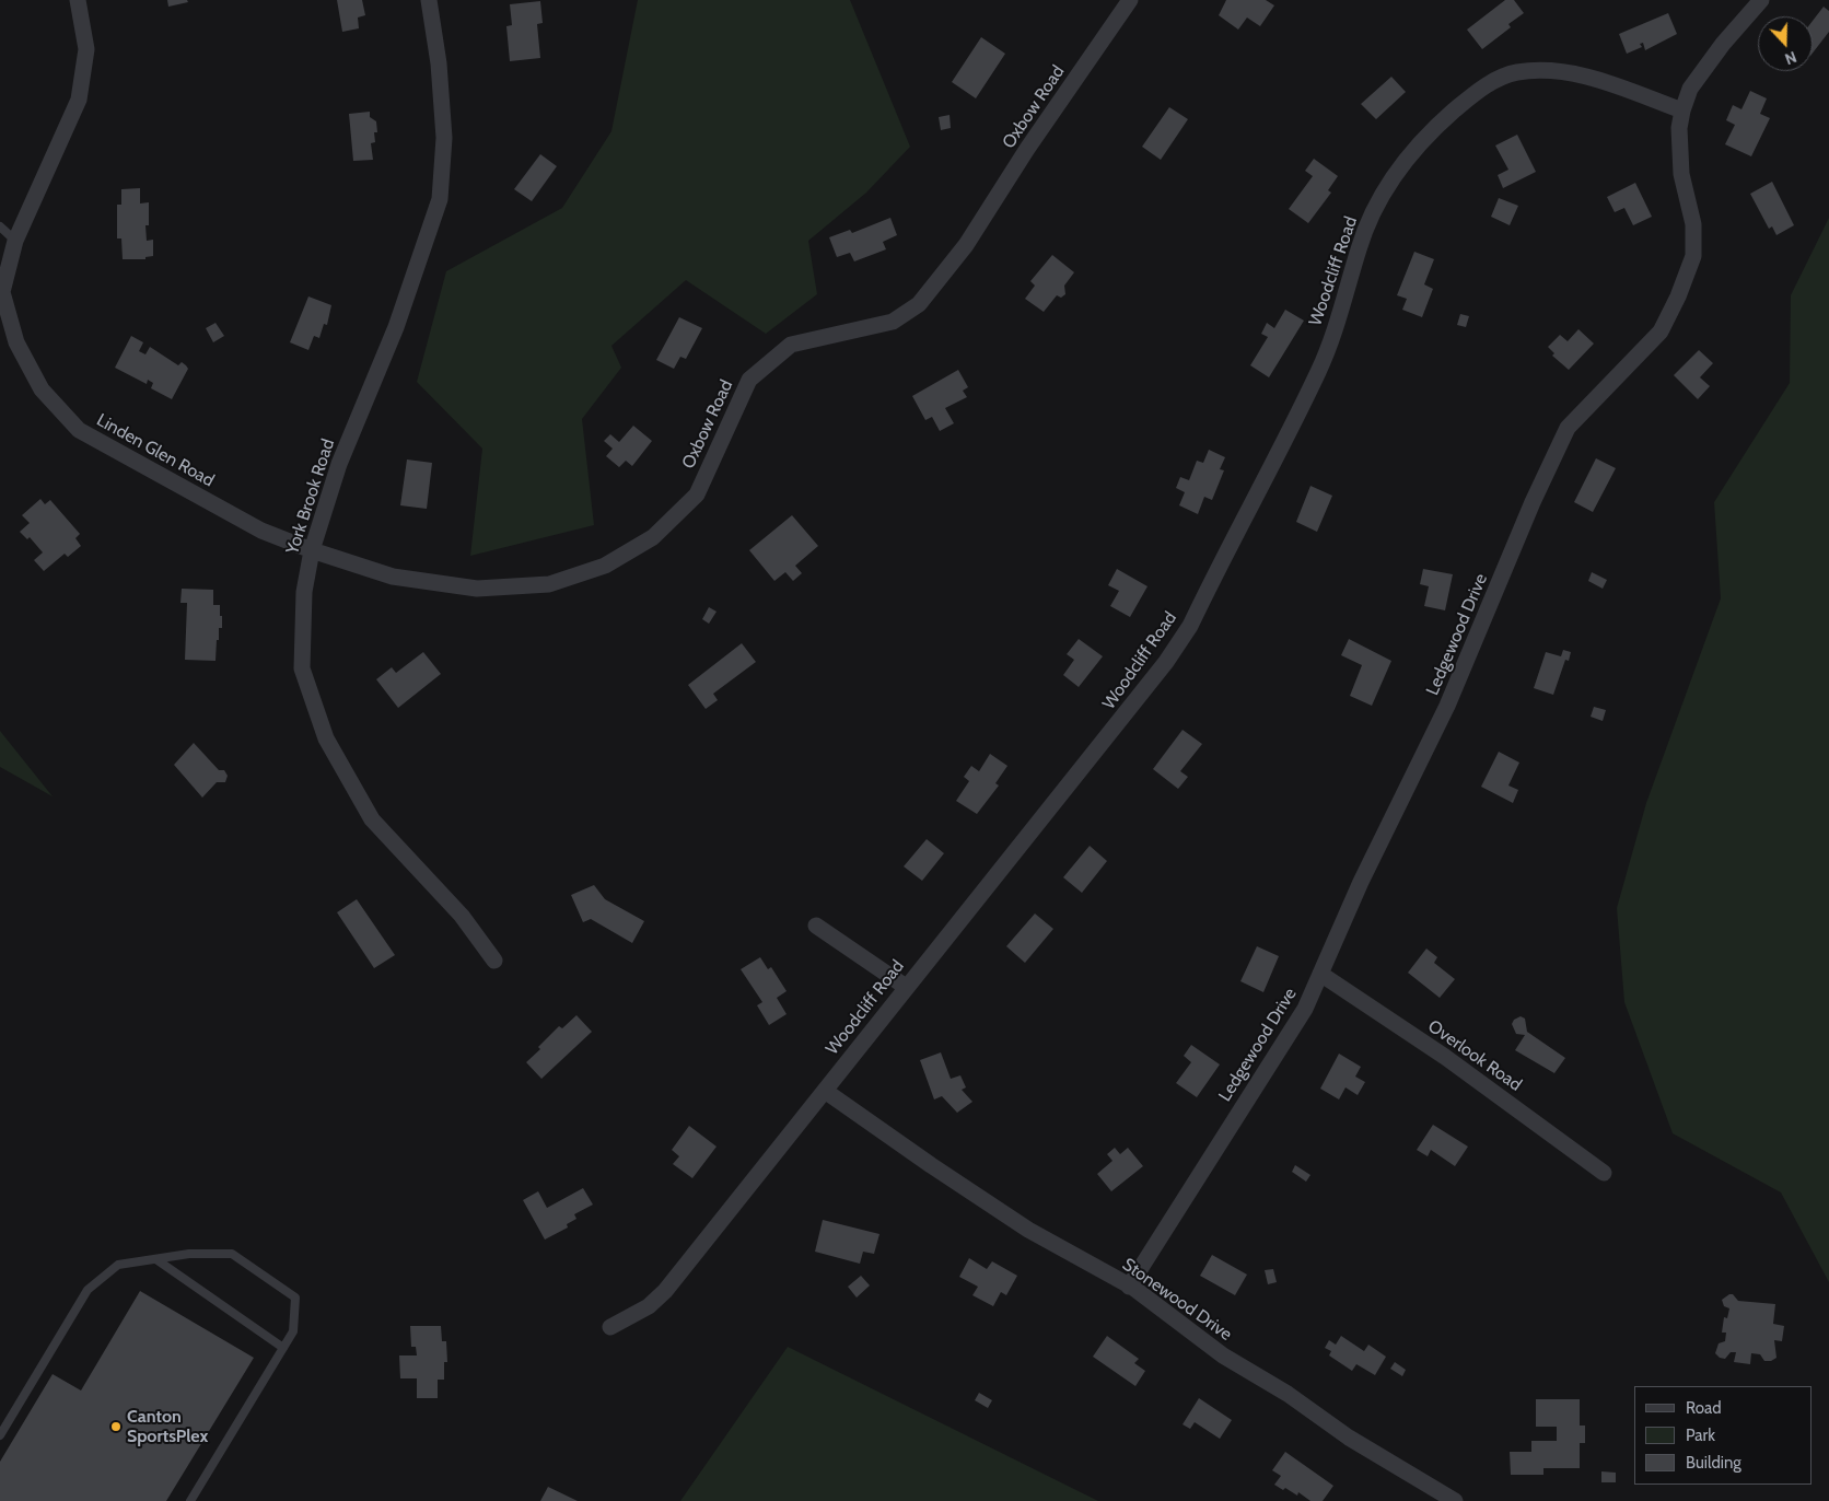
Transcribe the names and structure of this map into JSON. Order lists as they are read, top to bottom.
{
  "streets": {
    "street": [
      "Oxbow Road",
      "Woodcliff Road",
      "Linden Glen Road",
      "York Brook Road",
      "Ledgewood Drive",
      "Overlook Road",
      "Stonewood Drive"
    ]
  },
  "crossings": [
    ["Oxbow Road", "Linden Glen Road"],
    ["Oxbow Road", "York Brook Road"],
    ["Woodcliff Road", "Ledgewood Drive"],
    ["Woodcliff Road", "Stonewood Drive"],
    ["Linden Glen Road", "York Brook Road"],
    ["Ledgewood Drive", "Overlook Road"],
    ["Ledgewood Drive", "Stonewood Drive"]
  ],
  "places": ["Canton SportsPlex"],
  "legend": ["Road", "Park", "Building"],
  "north": "bottom"
}
